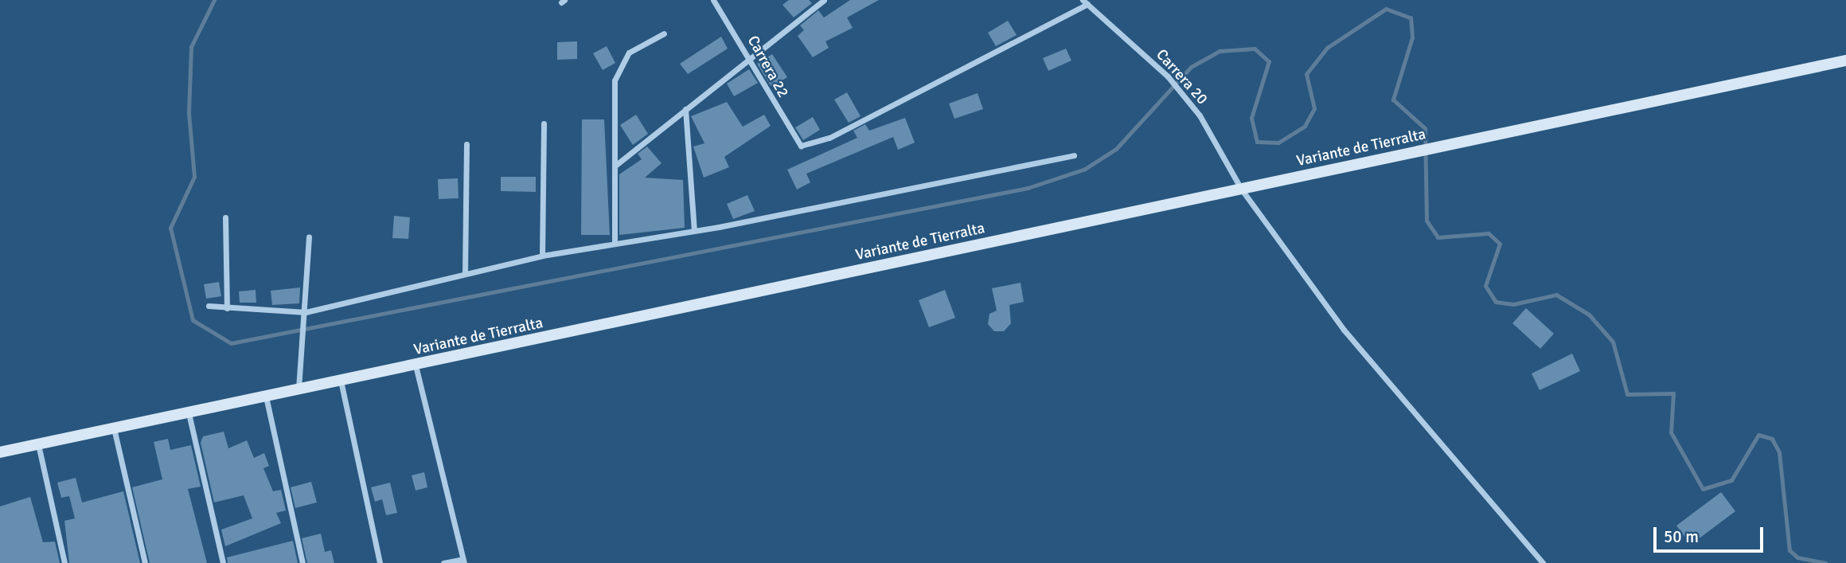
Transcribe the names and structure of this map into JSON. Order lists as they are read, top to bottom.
{
  "streets": {
    "main road": ["Variante de Tierralta"],
    "street": ["Carrera 22", "Carrera 20"]
  },
  "crossings": [
    ["Carrera 22", "Carrera 20"],
    ["Carrera 20", "Variante de Tierralta"]
  ],
  "scale_bar": "50 m"
}
